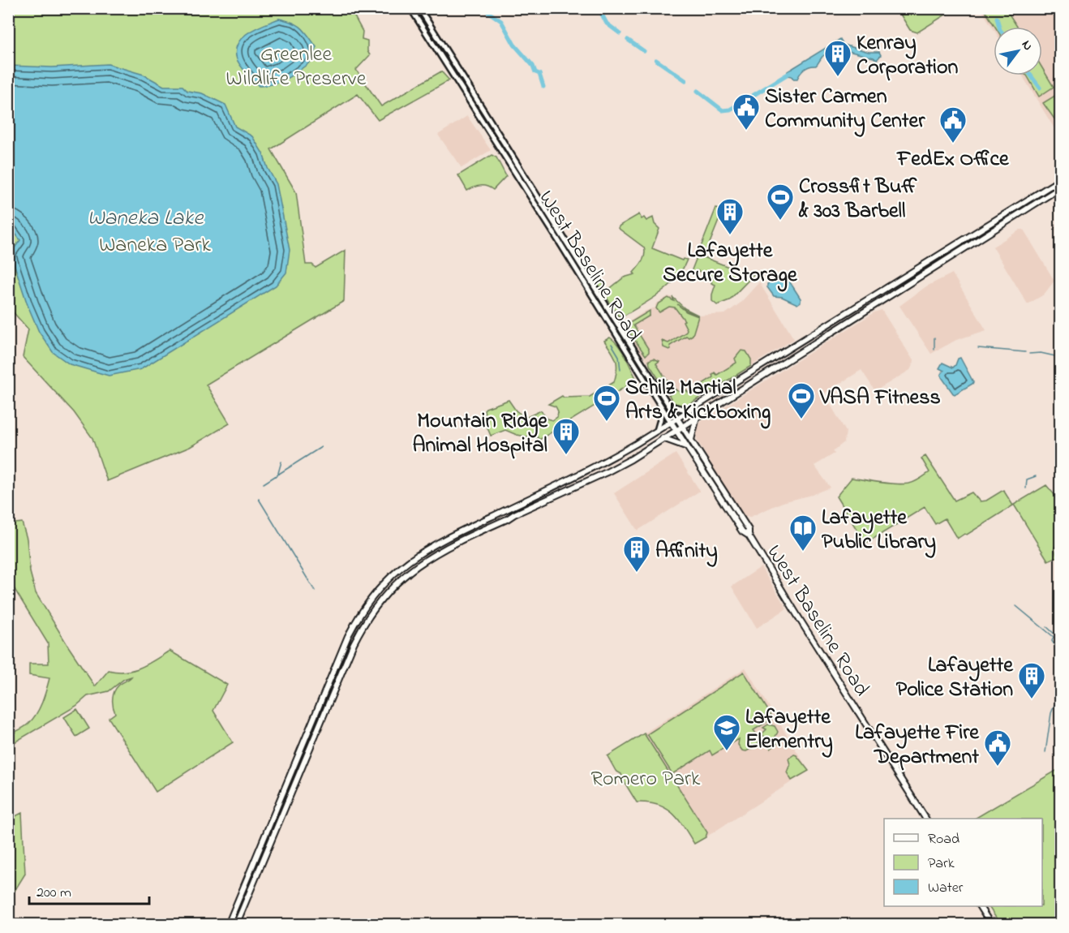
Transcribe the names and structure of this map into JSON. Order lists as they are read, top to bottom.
{
  "streets": {
    "main road": ["West Baseline Road"]
  },
  "water": ["Waneka Lake"],
  "parks": ["Greenlee Wildlife Preserve", "Waneka Park", "Romero Park"],
  "places": {
    "building": [
      "Kenray Corporation",
      "Lafayette Secure Storage",
      "Mountain Ridge Animal Hospital",
      "Affinity",
      "Lafayette Police Station"
    ],
    "public building": ["Sister Carmen Community Center", "FedEx Office", "Lafayette Fire Department"],
    "sports": ["Crossfit Buff & 303 Barbell", "VASA Fitness", "Schilz Martial Arts & Kickboxing"],
    "library": ["Lafayette Public Library"],
    "school or university": ["Lafayette Elementry"]
  },
  "legend": ["Road", "Park", "Water"],
  "scale_bar": "200 m",
  "north": "top right"
}
